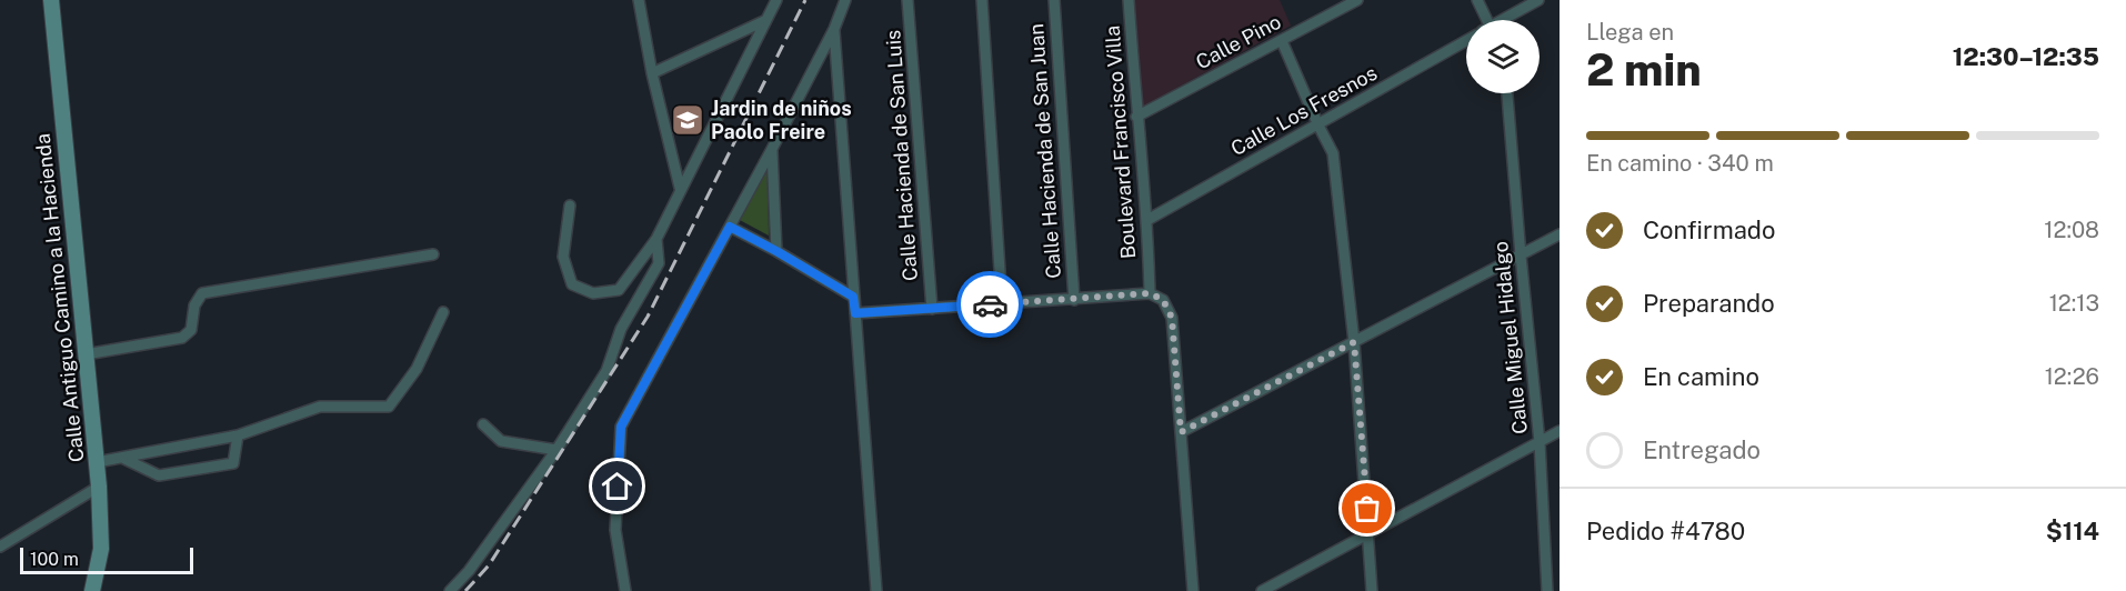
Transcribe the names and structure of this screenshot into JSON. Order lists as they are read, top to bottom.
{
  "streets": {
    "street": [
      "Calle Pino",
      "Calle Los Fresnos",
      "Boulevard Francisco Villa",
      "Calle Hacienda de San Juan",
      "Calle Hacienda de San Luis",
      "Calle Antiguo Camino a la Hacienda",
      "Calle Miguel Hidalgo"
    ]
  },
  "crossings": [
    ["Calle Pino", "Boulevard Francisco Villa"],
    ["Calle Los Fresnos", "Boulevard Francisco Villa"]
  ],
  "places": {
    "school or university": ["Jardin de niños Paolo Freire"]
  },
  "scale_bar": "100 m",
  "page": {
    "heading": ["2 min", "Llega en", "12:30–12:35"],
    "panel": ["Pedido #4780", "$114"],
    "bar": "En camino · 340 m",
    "list": [
      ["Confirmado", "12:08"],
      ["Preparando", "12:13"],
      ["En camino", "12:26"],
      "Entregado"
    ],
    "scale": "100 m"
  }
}
